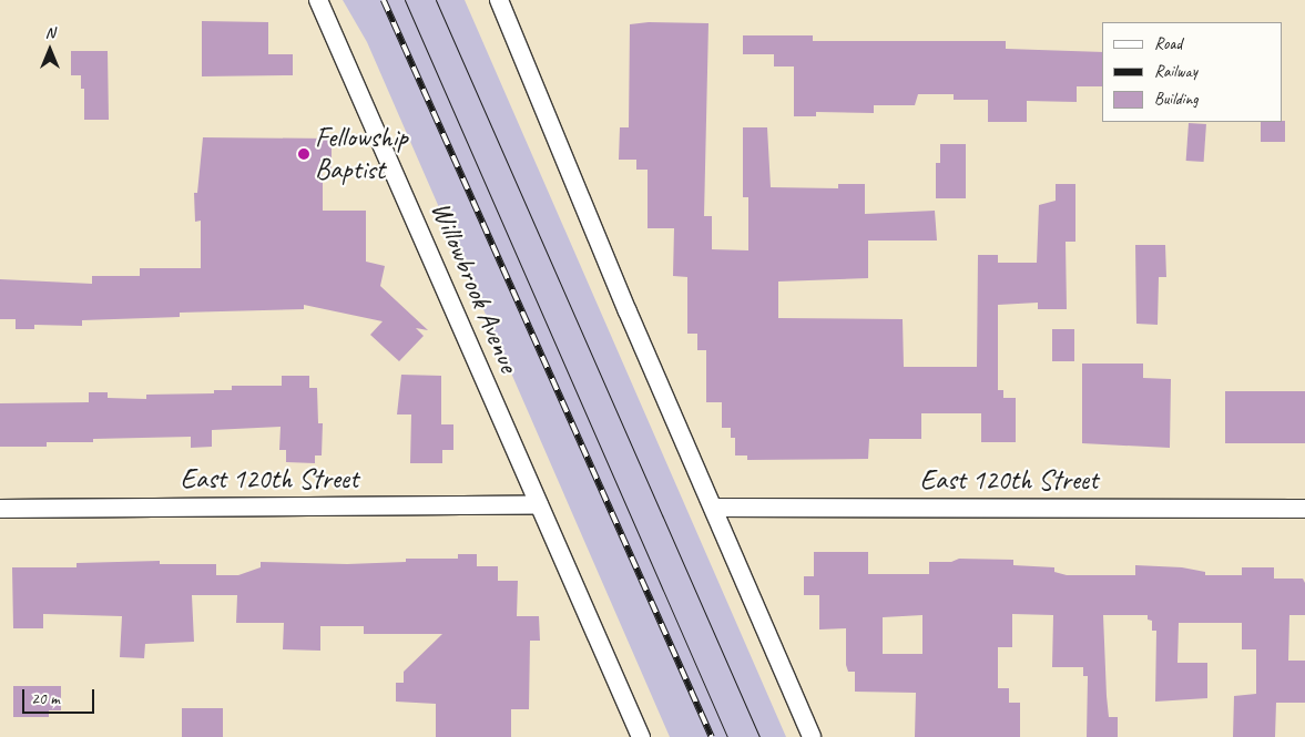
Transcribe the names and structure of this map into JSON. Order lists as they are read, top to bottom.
{
  "streets": {
    "street": ["Willowbrook Avenue", "East 120th Street"]
  },
  "crossings": [
    ["Willowbrook Avenue", "East 120th Street"]
  ],
  "places": ["Fellowship Baptist"],
  "legend": ["Road", "Railway", "Building"],
  "scale_bar": "20 m",
  "north": "top"
}
